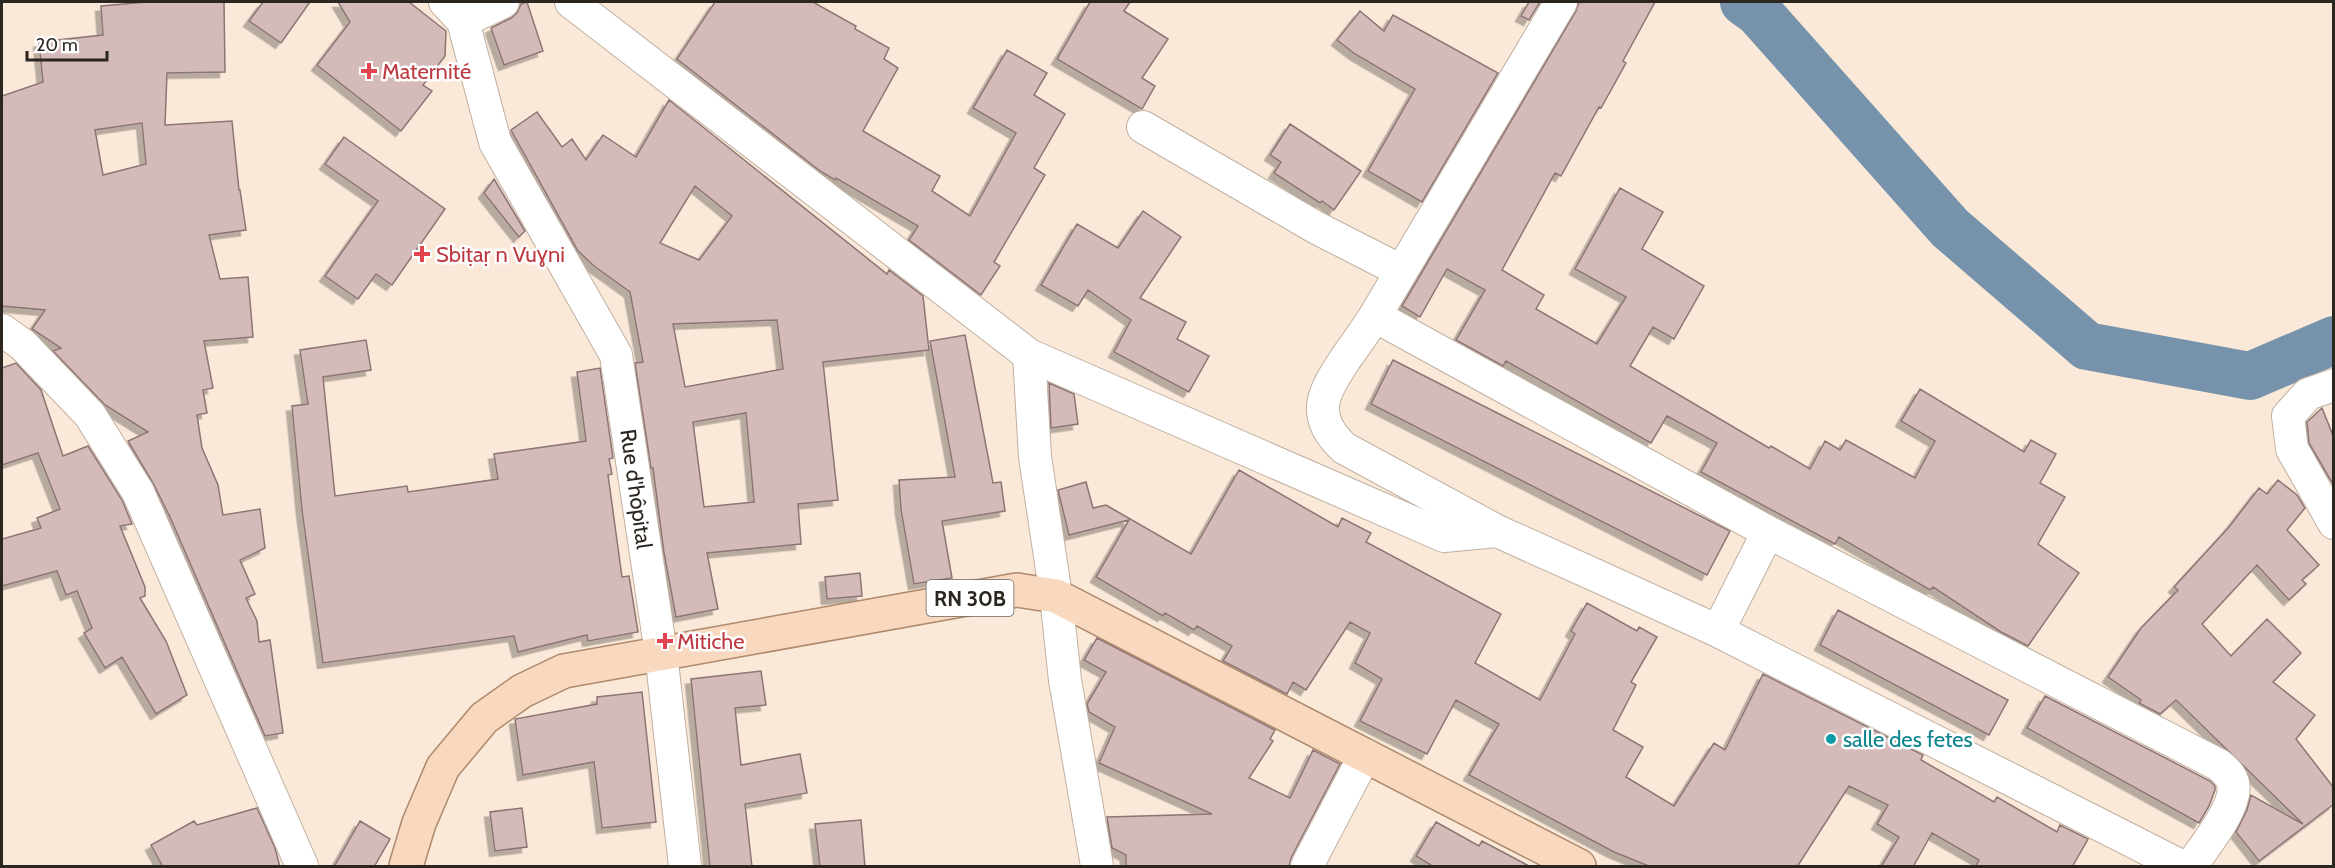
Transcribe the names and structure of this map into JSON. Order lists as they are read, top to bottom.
{
  "streets": {
    "main road": ["RN 30B"],
    "street": ["Rue d'hôpital"]
  },
  "crossings": [
    ["Rue d'hôpital", "RN 30B"]
  ],
  "places": {
    "health": ["Maternité", "Sbiṭaṛ n Vuɣni", "Mitiche"],
    "other": ["salle des fetes"]
  },
  "scale_bar": "20 m"
}
